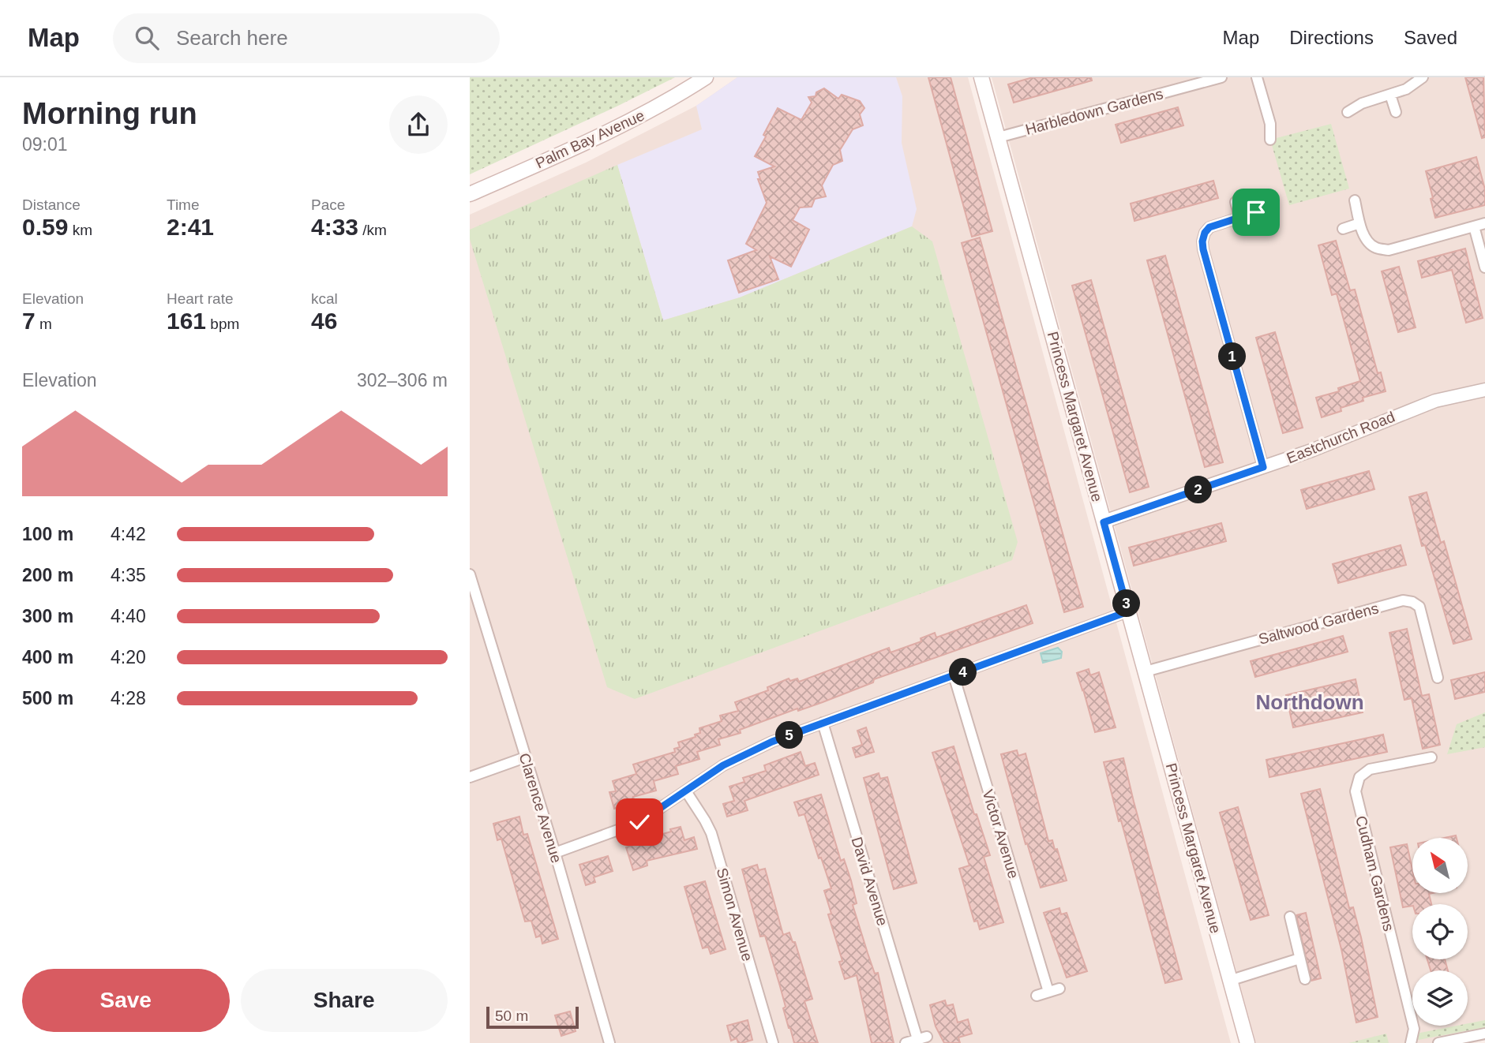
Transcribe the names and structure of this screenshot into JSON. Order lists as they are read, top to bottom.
{
  "streets": {
    "main road": ["Palm Bay Avenue", "Princess Margaret Avenue"],
    "street": [
      "Harbledown Gardens",
      "Eastchurch Road",
      "Saltwood Gardens",
      "Clarence Avenue",
      "Victor Avenue",
      "Cudham Gardens",
      "David Avenue",
      "Simon Avenue"
    ]
  },
  "crossings": [
    ["Harbledown Gardens", "Princess Margaret Avenue"],
    ["Princess Margaret Avenue", "Eastchurch Road"],
    ["Princess Margaret Avenue", "Saltwood Gardens"]
  ],
  "districts": ["Northdown"],
  "scale_bar": "50 m",
  "north": "top left",
  "page": {
    "header": "Map",
    "search": "Search here",
    "nav": ["Map", "Directions", "Saved"],
    "heading": ["Morning run", "09:01"],
    "stats": [
      ["Distance", "0.59 km"],
      ["Time", "2:41"],
      ["Pace", "4:33 /km"],
      ["Elevation", "7 m"],
      ["Heart rate", "161 bpm"],
      ["kcal", "46"]
    ],
    "pins": [
      "1",
      "2",
      "3",
      "4",
      "5"
    ],
    "chart": ["Elevation", "302–306 m"],
    "list": [
      {
        "name": "100 m",
        "note": "4:42"
      },
      {
        "name": "200 m",
        "note": "4:35"
      },
      {
        "name": "300 m",
        "note": "4:40"
      },
      {
        "name": "400 m",
        "note": "4:20"
      },
      {
        "name": "500 m",
        "note": "4:28"
      }
    ],
    "buttons": ["Save", "Share"],
    "scale": "50 m"
  }
}
